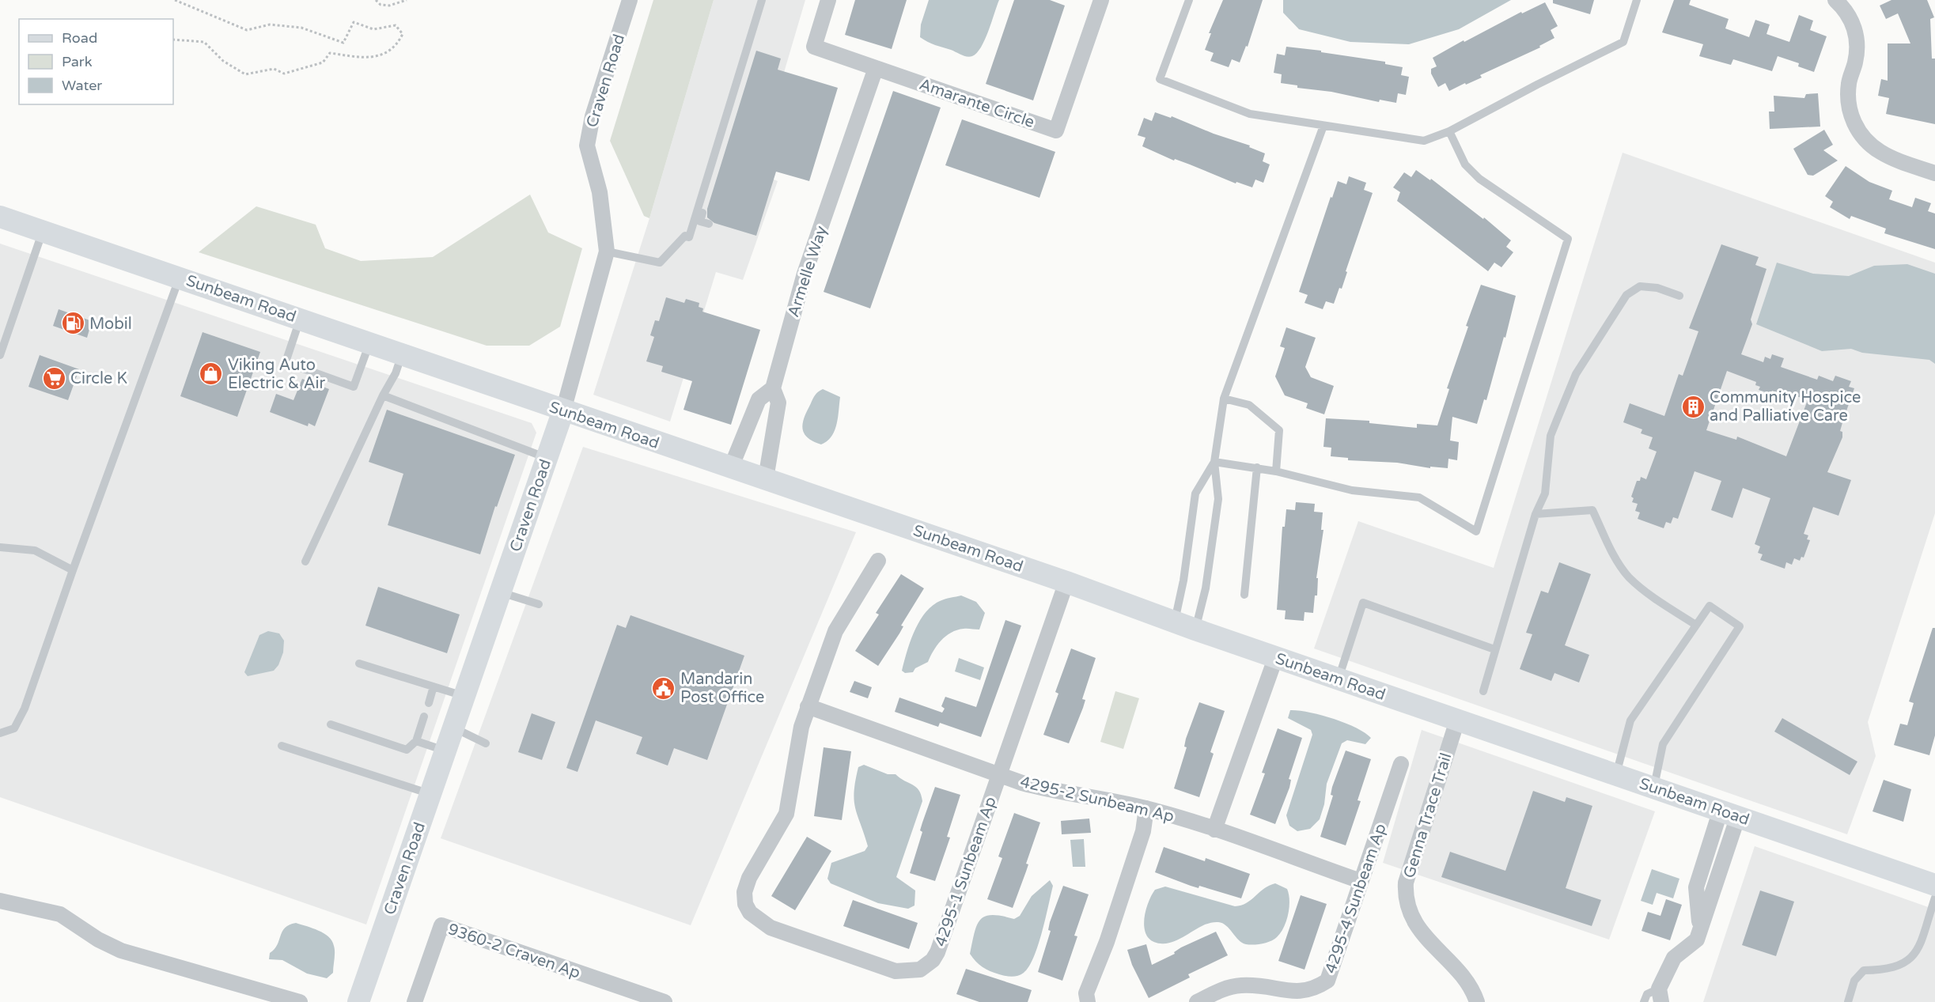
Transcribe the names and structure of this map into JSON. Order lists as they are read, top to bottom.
{
  "streets": {
    "street": [
      "Craven Road",
      "Amarante Circle",
      "Armelle Way",
      "Sunbeam Road",
      "4295-2 Sunbeam Ap",
      "Genna Trace Trail",
      "4295-1 Sunbeam Ap",
      "4295-4 Sunbeam Ap",
      "9360-2 Craven Ap"
    ]
  },
  "crossings": [
    ["Craven Road", "Sunbeam Road"],
    ["Amarante Circle", "Armelle Way"],
    ["Armelle Way", "Sunbeam Road"],
    ["Sunbeam Road", "Genna Trace Trail"],
    ["Sunbeam Road", "4295-1 Sunbeam Ap"],
    ["4295-2 Sunbeam Ap", "4295-1 Sunbeam Ap"],
    ["4295-2 Sunbeam Ap", "4295-4 Sunbeam Ap"]
  ],
  "places": {
    "fuel station": ["Mobil"],
    "shop": ["Viking Auto Electric & Air"],
    "supermarket": ["Circle K"],
    "building": ["Community Hospice and Palliative Care"],
    "public building": ["Mandarin Post Office"]
  },
  "legend": ["Road", "Park", "Water"]
}
